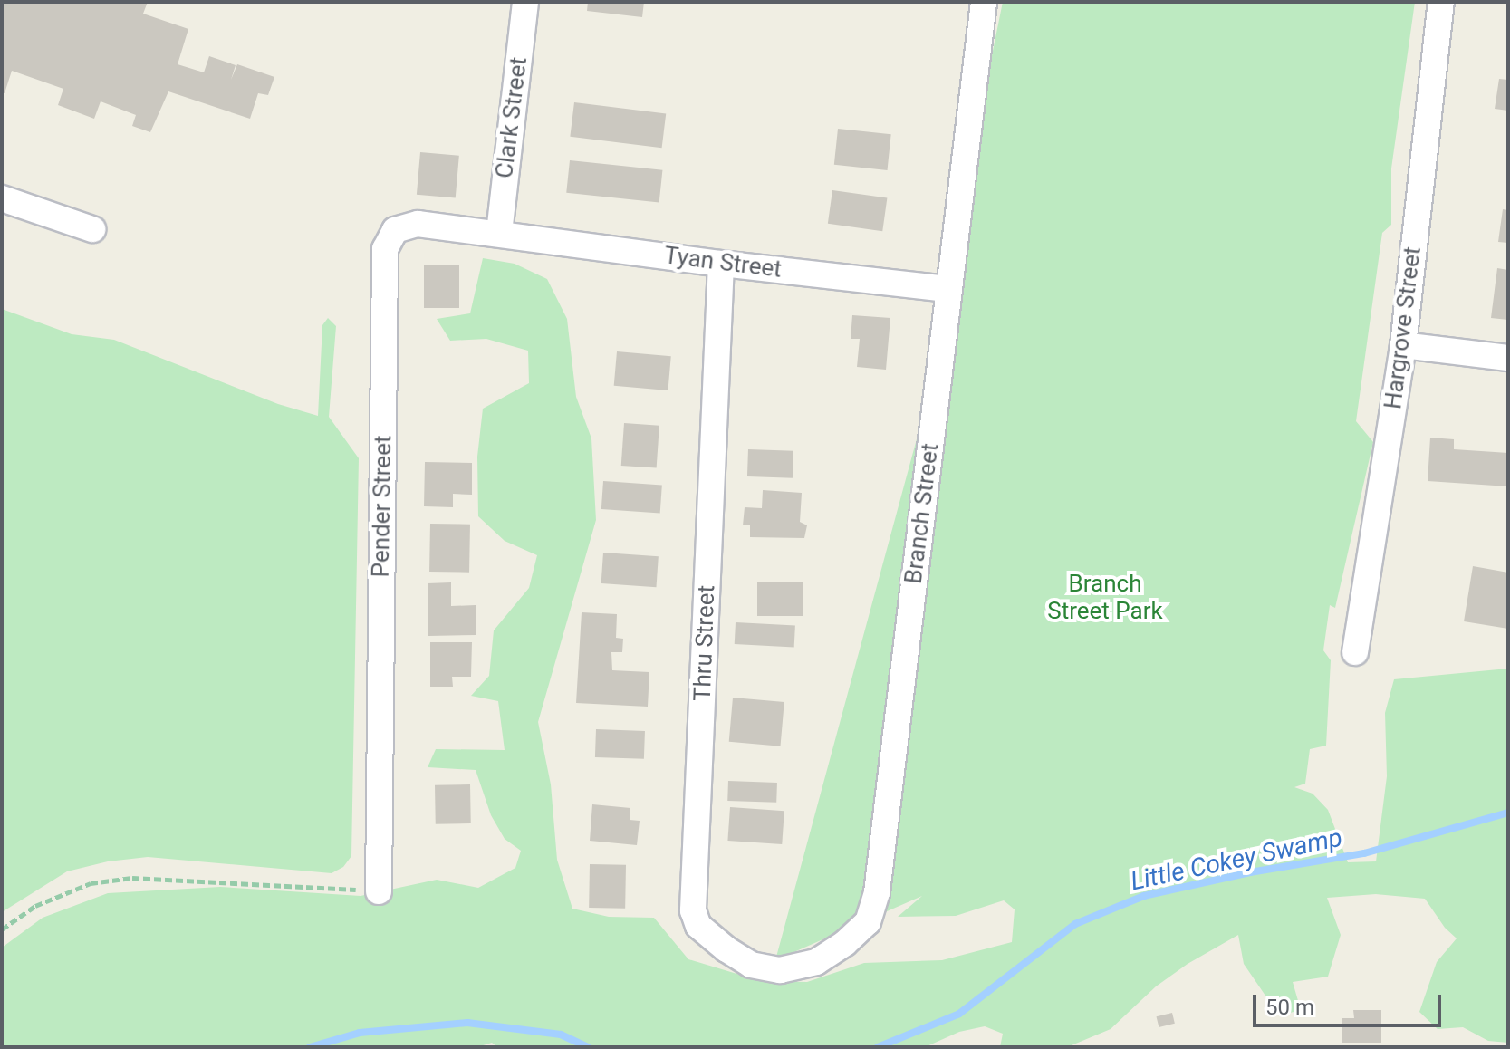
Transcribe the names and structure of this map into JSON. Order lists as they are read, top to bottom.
{
  "streets": {
    "street": [
      "Clark Street",
      "Tyan Street",
      "Hargrove Street",
      "Pender Street",
      "Branch Street",
      "Thru Street"
    ]
  },
  "crossings": [
    ["Clark Street", "Tyan Street"],
    ["Clark Street", "Pender Street"],
    ["Tyan Street", "Pender Street"],
    ["Tyan Street", "Branch Street"],
    ["Tyan Street", "Thru Street"],
    ["Branch Street", "Thru Street"]
  ],
  "water": ["Little Cokey Swamp"],
  "parks": ["Branch Street Park"],
  "scale_bar": "50 m"
}
